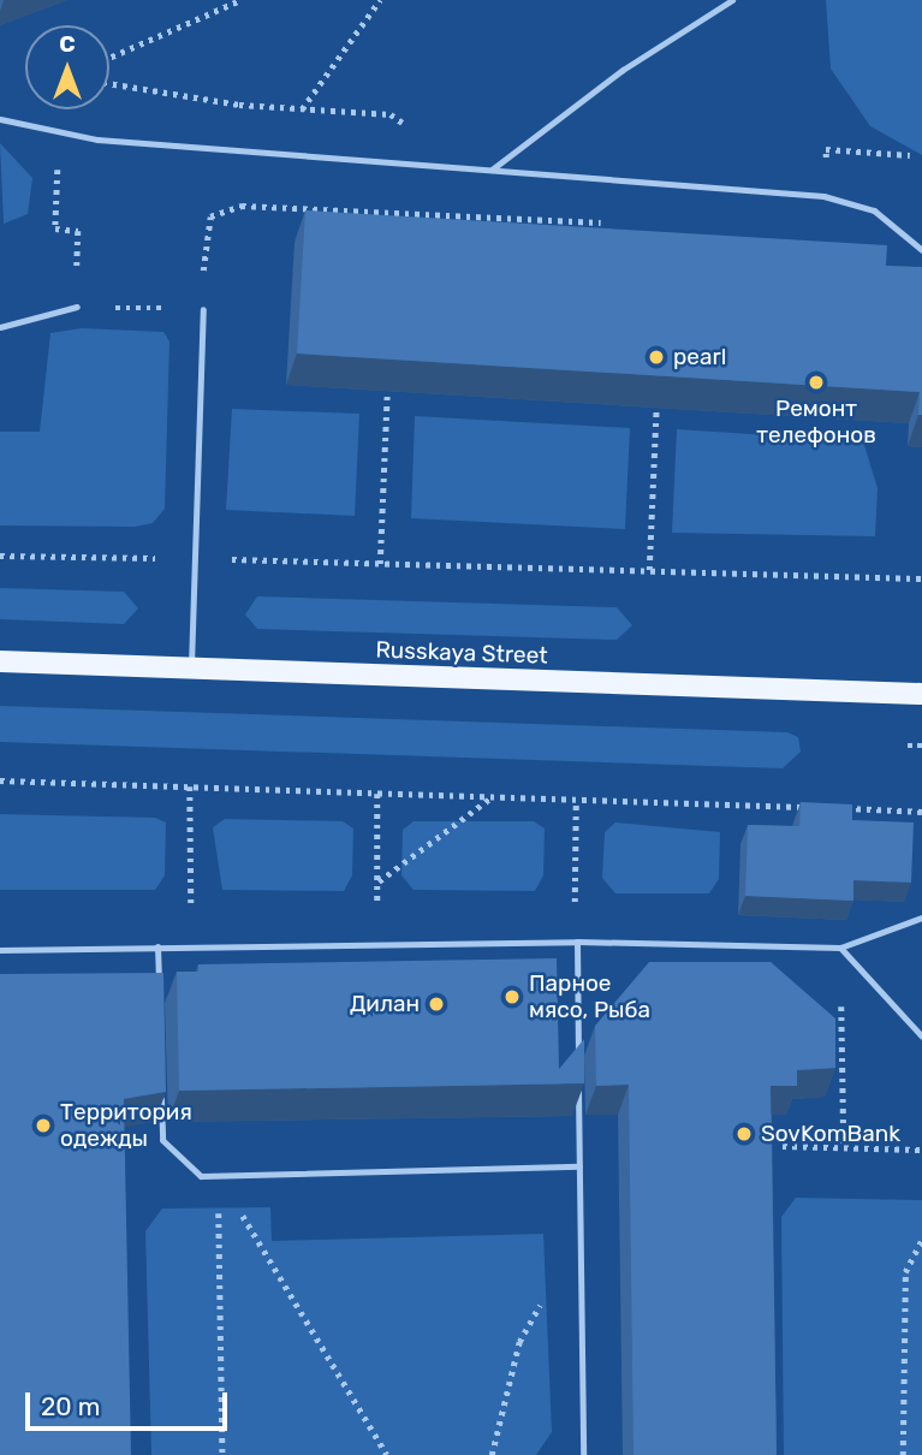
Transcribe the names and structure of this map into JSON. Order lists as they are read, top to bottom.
{
  "streets": {
    "main road": ["Russkaya Street"]
  },
  "places": [
    "pearl",
    "Ремонт телефонов",
    "Парное мясо, Рыба",
    "Дилан",
    "Территория одежды",
    "SovKomBank"
  ],
  "scale_bar": "20 m",
  "north": "top"
}
